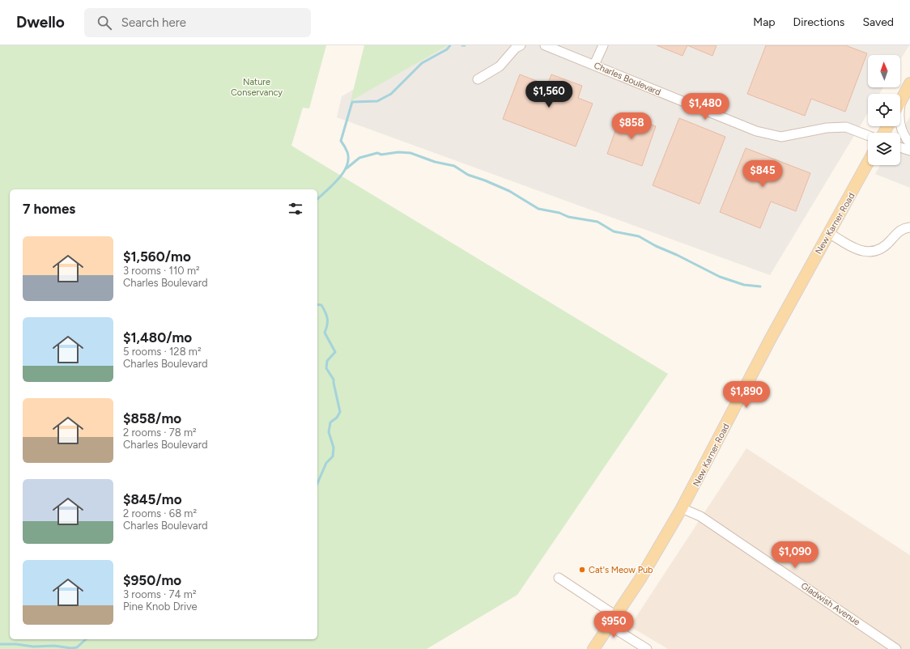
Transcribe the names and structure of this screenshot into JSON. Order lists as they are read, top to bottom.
{
  "streets": {
    "main road": ["New Karner Road"],
    "street": ["Charles Boulevard", "Gladwish Avenue"]
  },
  "crossings": [
    ["New Karner Road", "Gladwish Avenue"]
  ],
  "parks": ["Nature Conservancy"],
  "places": ["Cat's Meow Pub"],
  "north": "top",
  "page": {
    "header": "Dwello",
    "search": "Search here",
    "nav": ["Map", "Directions", "Saved"],
    "price": [
      "$1,560",
      "$1,480",
      "$858",
      "$845",
      "$1,890",
      "$1,090",
      "$950"
    ],
    "heading": "7 homes",
    "list": [
      {
        "name": "$1,560/mo",
        "note": "3 rooms · 110 m² · Charles Boulevard"
      },
      {
        "name": "$1,480/mo",
        "note": "5 rooms · 128 m² · Charles Boulevard"
      },
      {
        "name": "$858/mo",
        "note": "2 rooms · 78 m² · Charles Boulevard"
      },
      {
        "name": "$845/mo",
        "note": "2 rooms · 68 m² · Charles Boulevard"
      },
      {
        "name": "$950/mo",
        "note": "3 rooms · 74 m² · Pine Knob Drive"
      }
    ]
  }
}
